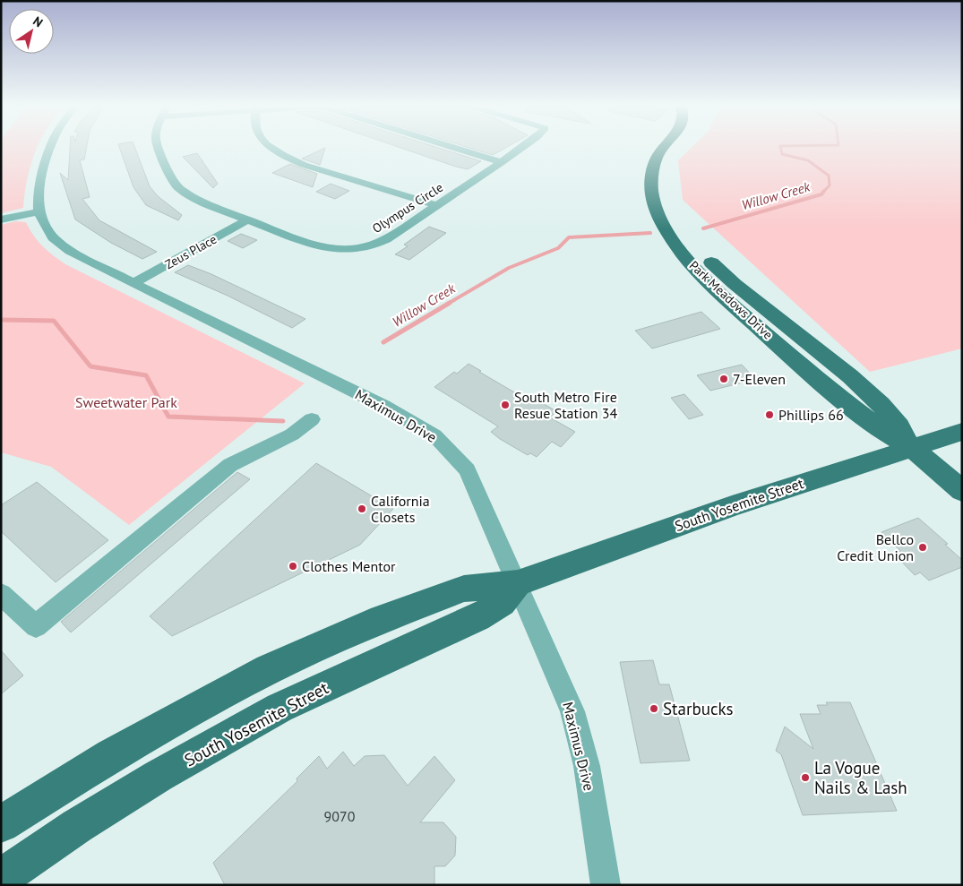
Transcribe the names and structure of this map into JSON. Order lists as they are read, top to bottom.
{
  "streets": {
    "main road": ["Park Meadows Drive", "South Yosemite Street"],
    "street": ["Olympus Circle", "Zeus Place", "Maximus Drive"]
  },
  "crossings": [
    ["Olympus Circle", "Zeus Place"],
    ["Zeus Place", "Maximus Drive"],
    ["Park Meadows Drive", "South Yosemite Street"],
    ["Maximus Drive", "South Yosemite Street"]
  ],
  "water": ["Willow Creek"],
  "parks": ["Sweetwater Park"],
  "places": [
    "7-Eleven",
    "South Metro Fire Resue Station 34",
    "Phillips 66",
    "California Closets",
    "Bellco Credit Union",
    "Clothes Mentor",
    "Starbucks",
    "La Vogue Nails & Lash"
  ],
  "house_numbers": ["9070"],
  "north": "top right"
}
